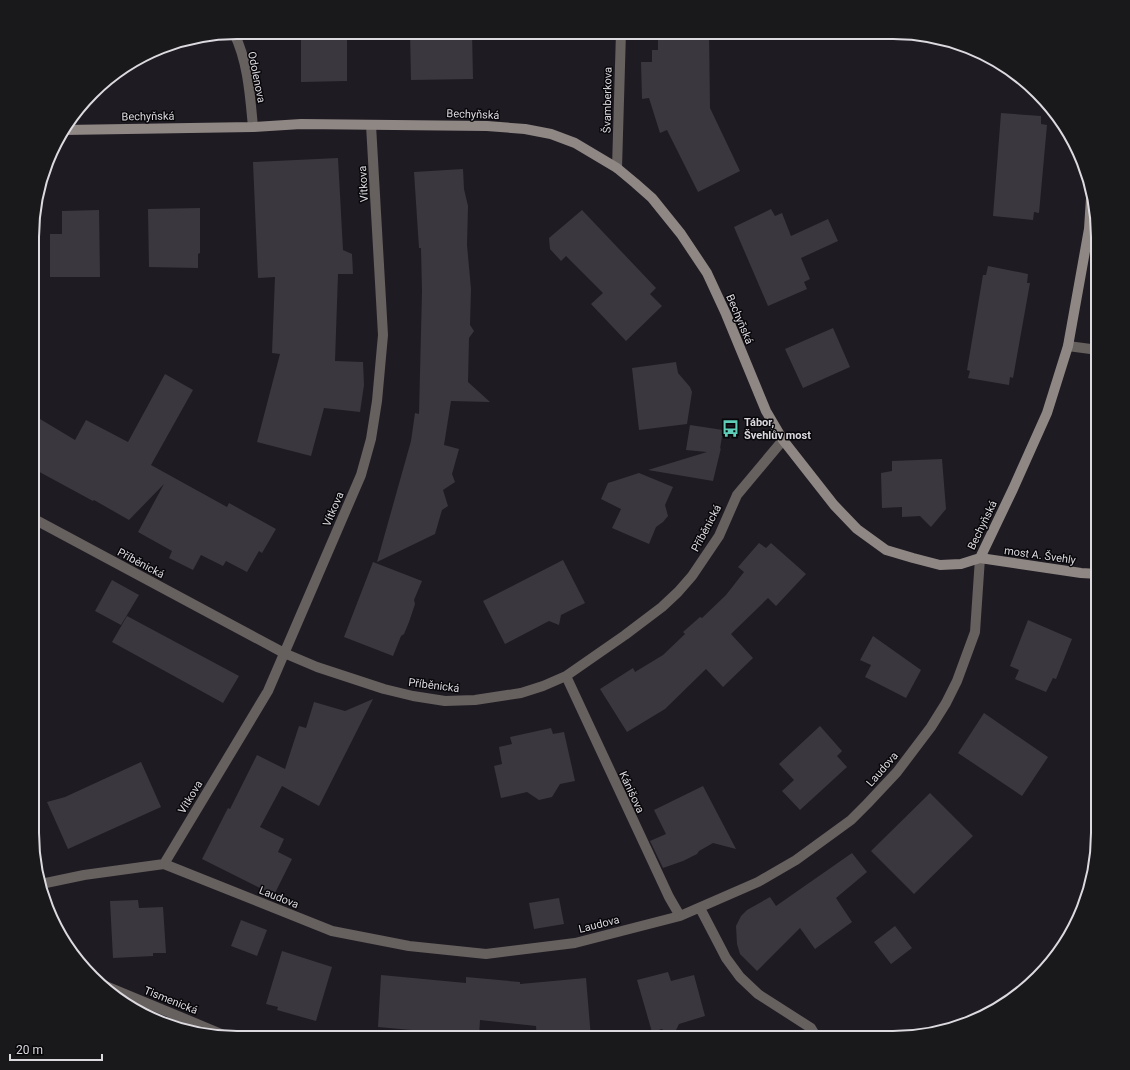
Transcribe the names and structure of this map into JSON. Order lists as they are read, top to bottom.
{
  "streets": {
    "main road": ["Bechyňská", "most A. Švehly"],
    "street": [
      "Odolenova",
      "Švamberkova",
      "Vítkova",
      "Příběnická",
      "Laudova",
      "Kánišova",
      "Tismenická"
    ]
  },
  "crossings": [
    ["Odolenova", "Bechyňská"],
    ["Švamberkova", "Bechyňská"],
    ["Bechyňská", "Vítkova"],
    ["Bechyňská", "Příběnická"],
    ["Bechyňská", "most A. Švehly"],
    ["Bechyňská", "Laudova"],
    ["Vítkova", "Příběnická"],
    ["Vítkova", "Laudova"],
    ["Příběnická", "Kánišova"],
    ["most A. Švehly", "Laudova"],
    ["Laudova", "Kánišova"]
  ],
  "places": {
    "bus stop": ["Tábor, Švehlův most"]
  },
  "scale_bar": "20 m"
}
